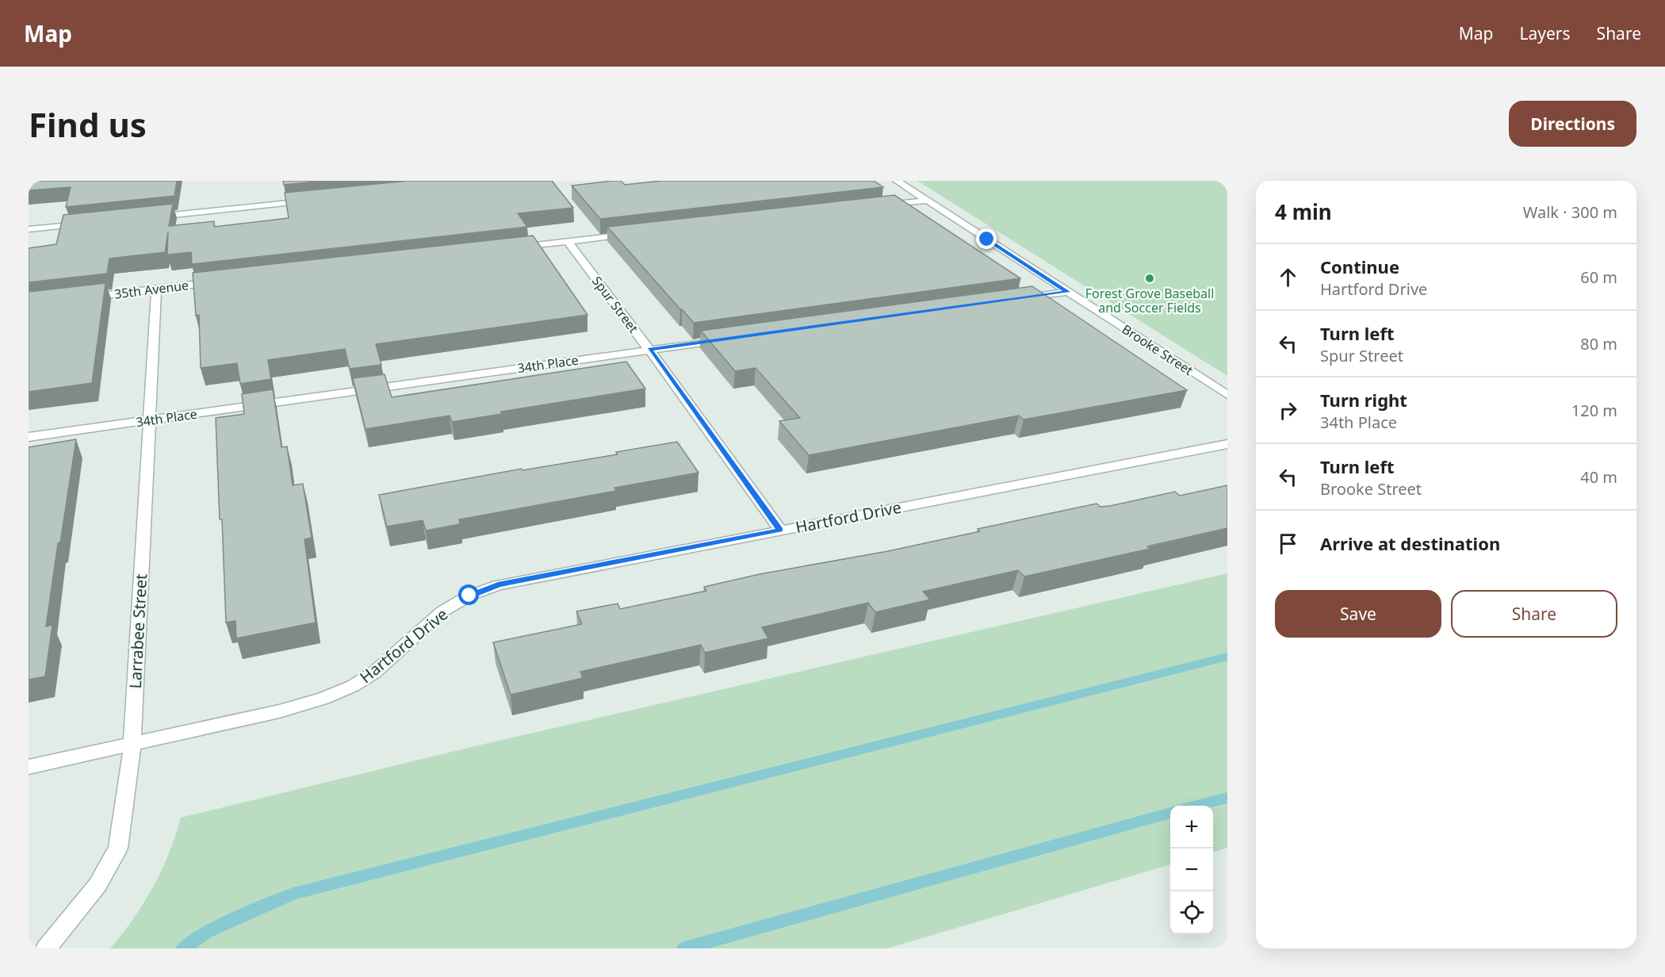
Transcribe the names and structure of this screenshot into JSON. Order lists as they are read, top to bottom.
{
  "streets": {
    "street": [
      "35th Avenue",
      "Spur Street",
      "Brooke Street",
      "34th Place",
      "Hartford Drive",
      "Larrabee Street"
    ]
  },
  "crossings": [
    ["35th Avenue", "Larrabee Street"],
    ["Spur Street", "34th Place"],
    ["Spur Street", "Hartford Drive"],
    ["34th Place", "Larrabee Street"],
    ["Hartford Drive", "Larrabee Street"]
  ],
  "places": ["Forest Grove Baseball and Soccer Fields"],
  "page": {
    "header": "Map",
    "nav": ["Map", "Layers", "Share"],
    "buttons": [
      "Directions",
      ["Save", "Share"]
    ],
    "title": "Find us",
    "heading": ["4 min", "Walk · 300 m"],
    "list": [
      ["Continue", "Hartford Drive", "60 m"],
      ["Turn left", "Spur Street", "80 m"],
      ["Turn right", "34th Place", "120 m"],
      ["Turn left", "Brooke Street", "40 m"],
      "Arrive at destination"
    ],
    "map_buttons": ["+", "−"]
  }
}
